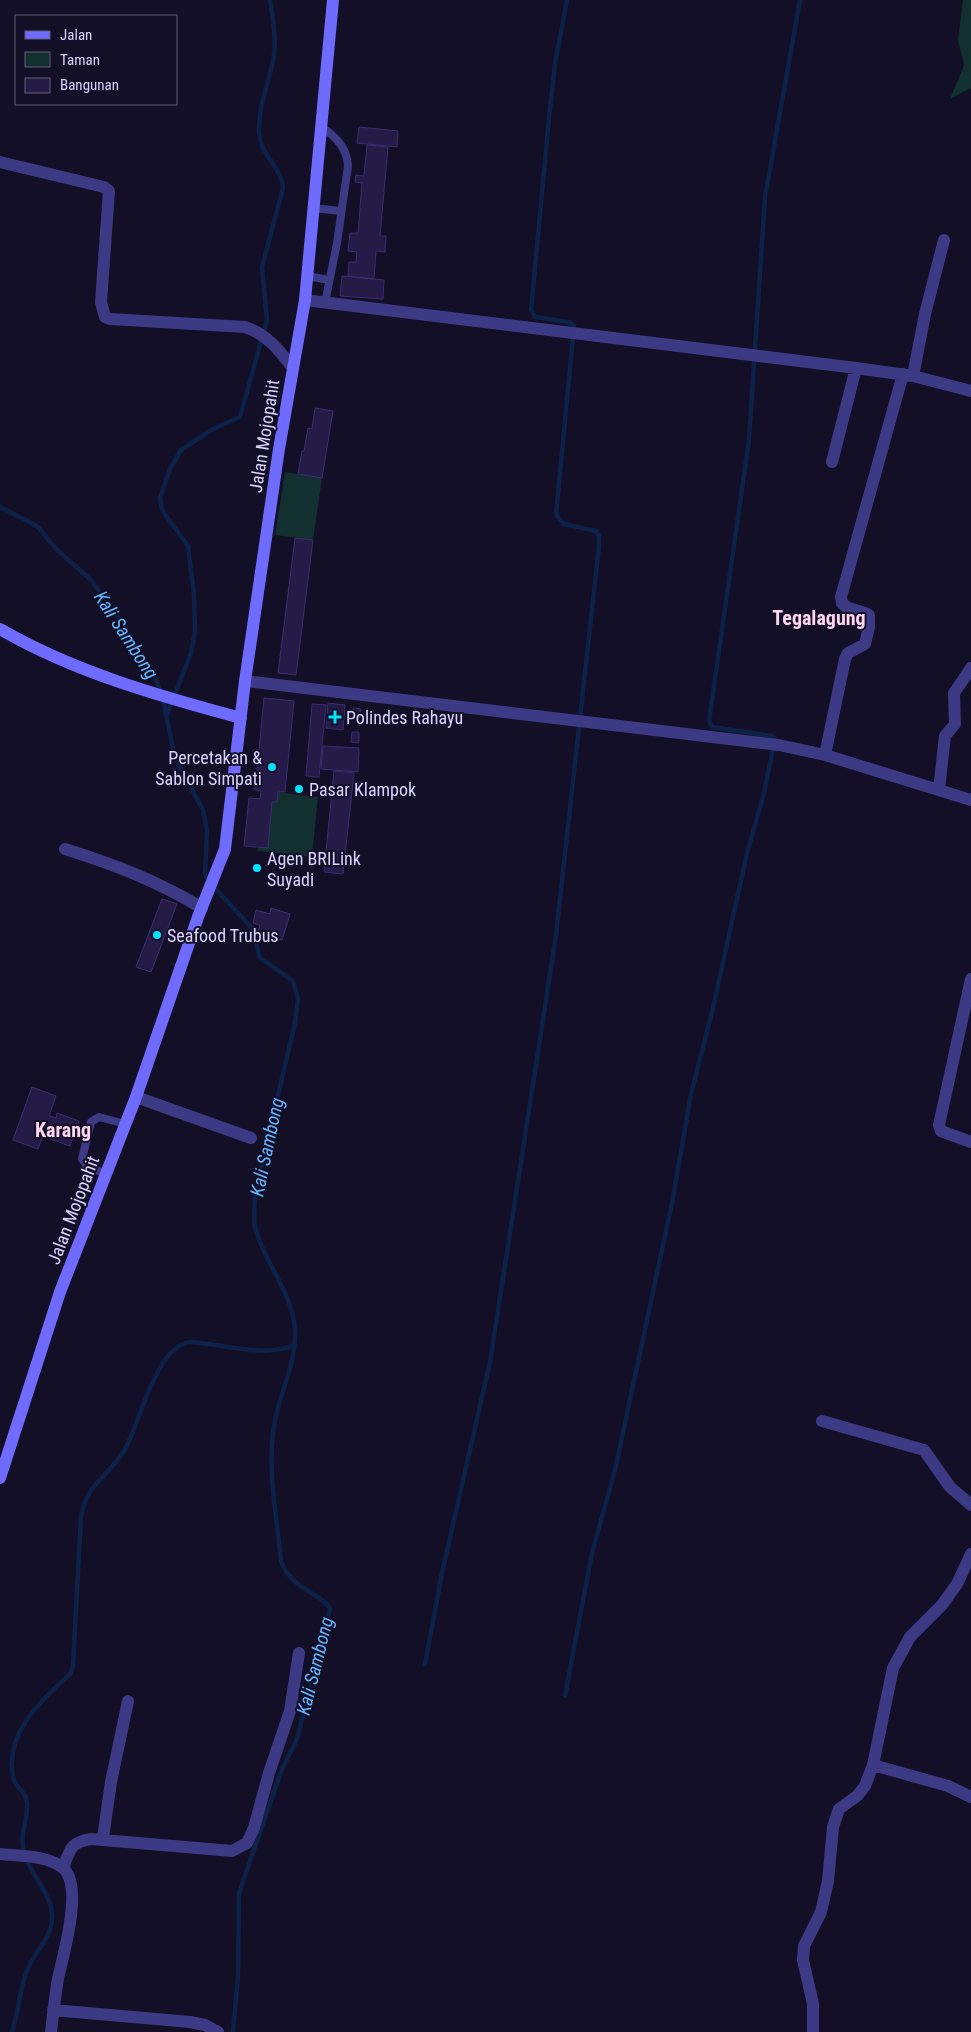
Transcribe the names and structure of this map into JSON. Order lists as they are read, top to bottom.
{
  "streets": {
    "street": ["Jalan Mojopahit"]
  },
  "districts": ["Tegalagung", "Karang"],
  "water": ["Kali Sambong"],
  "places": {
    "health": ["Polindes Rahayu"],
    "other": [
      "Percetakan & Sablon Simpati",
      "Pasar Klampok",
      "Agen BRILink Suyadi",
      "Seafood Trubus"
    ]
  },
  "legend": ["Jalan", "Taman", "Bangunan"]
}
